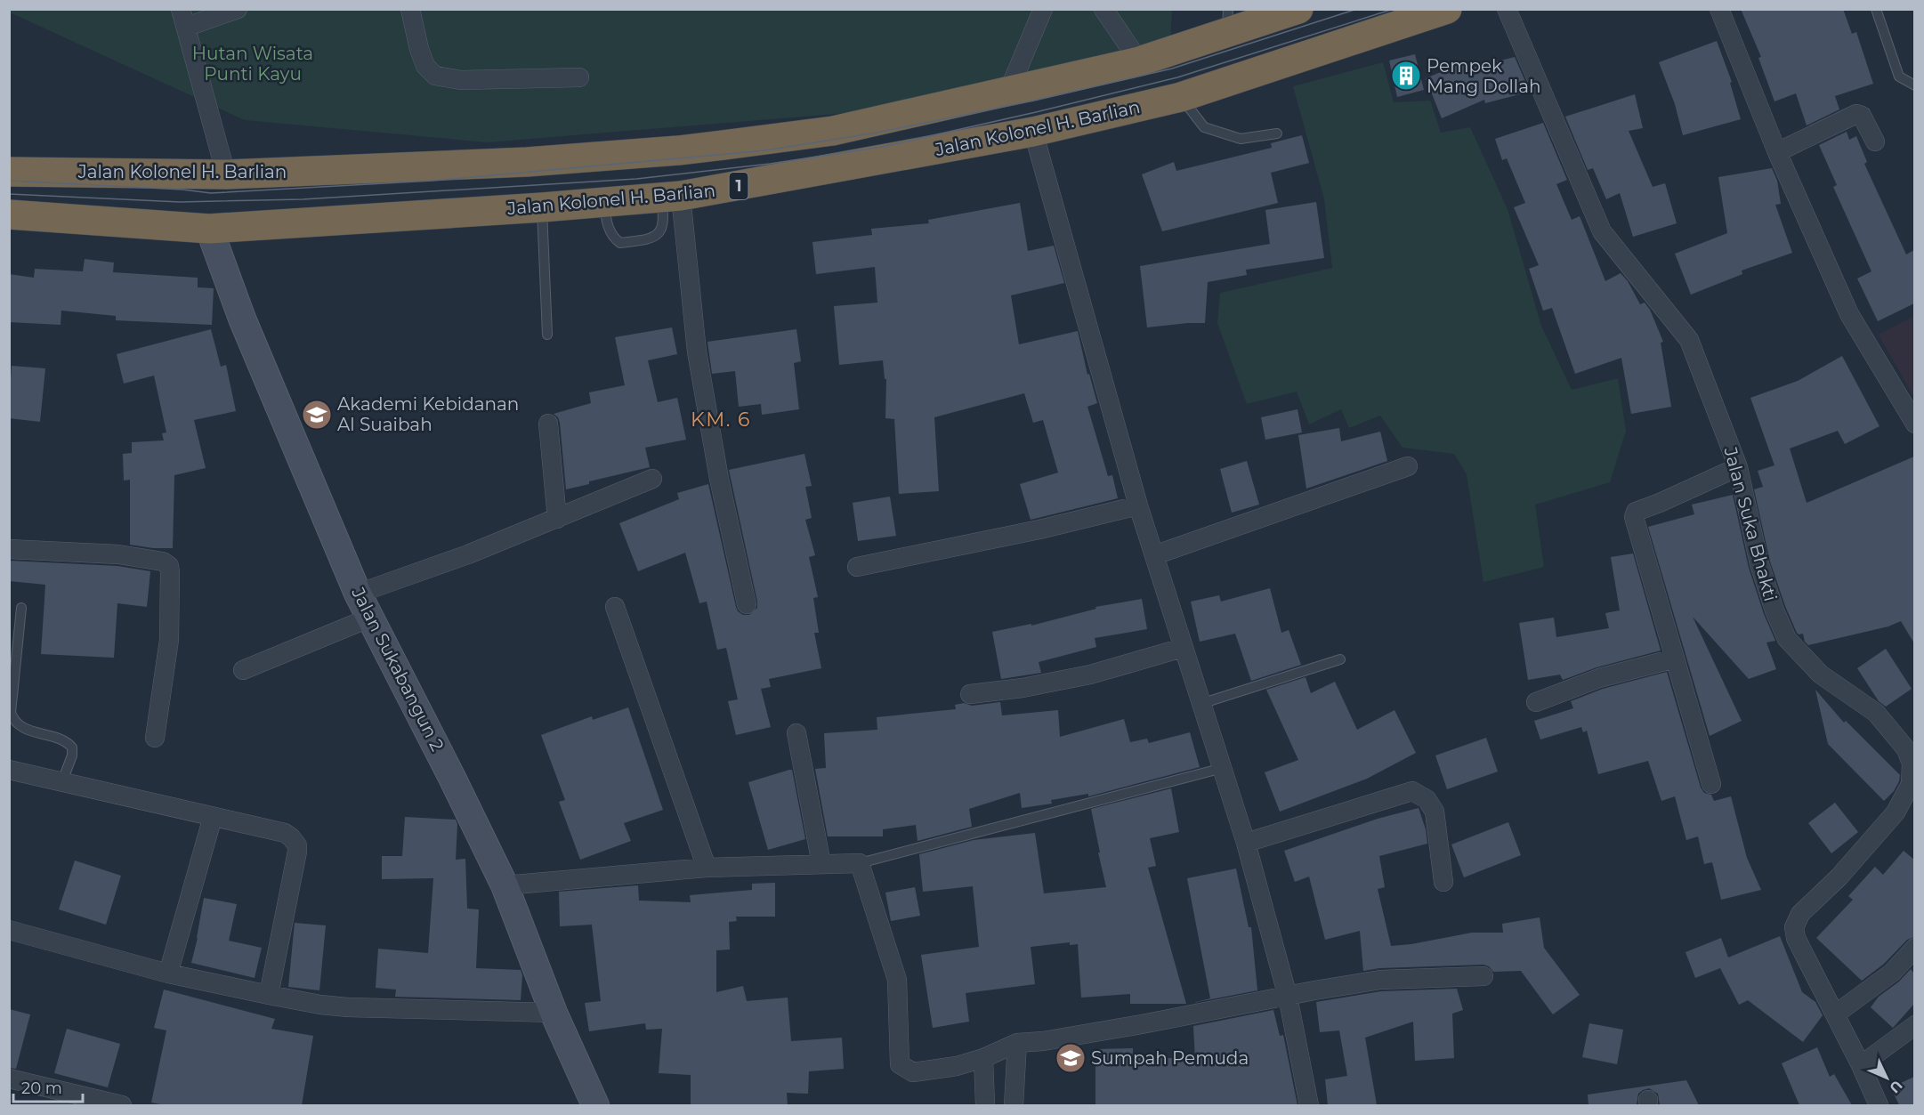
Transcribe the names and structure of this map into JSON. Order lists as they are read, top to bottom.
{
  "streets": {
    "highway": ["Jalan Kolonel H. Barlian", "1"],
    "street": ["Jalan Suka Bhakti", "Jalan Sukabangun 2"]
  },
  "crossings": [
    ["Jalan Kolonel H. Barlian", "Jalan Sukabangun 2"]
  ],
  "districts": ["KM. 6"],
  "parks": ["Hutan Wisata Punti Kayu"],
  "places": {
    "building": ["Pempek Mang Dollah"],
    "school or university": ["Akademi Kebidanan Al Suaibah", "Sumpah Pemuda"]
  },
  "scale_bar": "20 m",
  "north": "bottom right"
}
